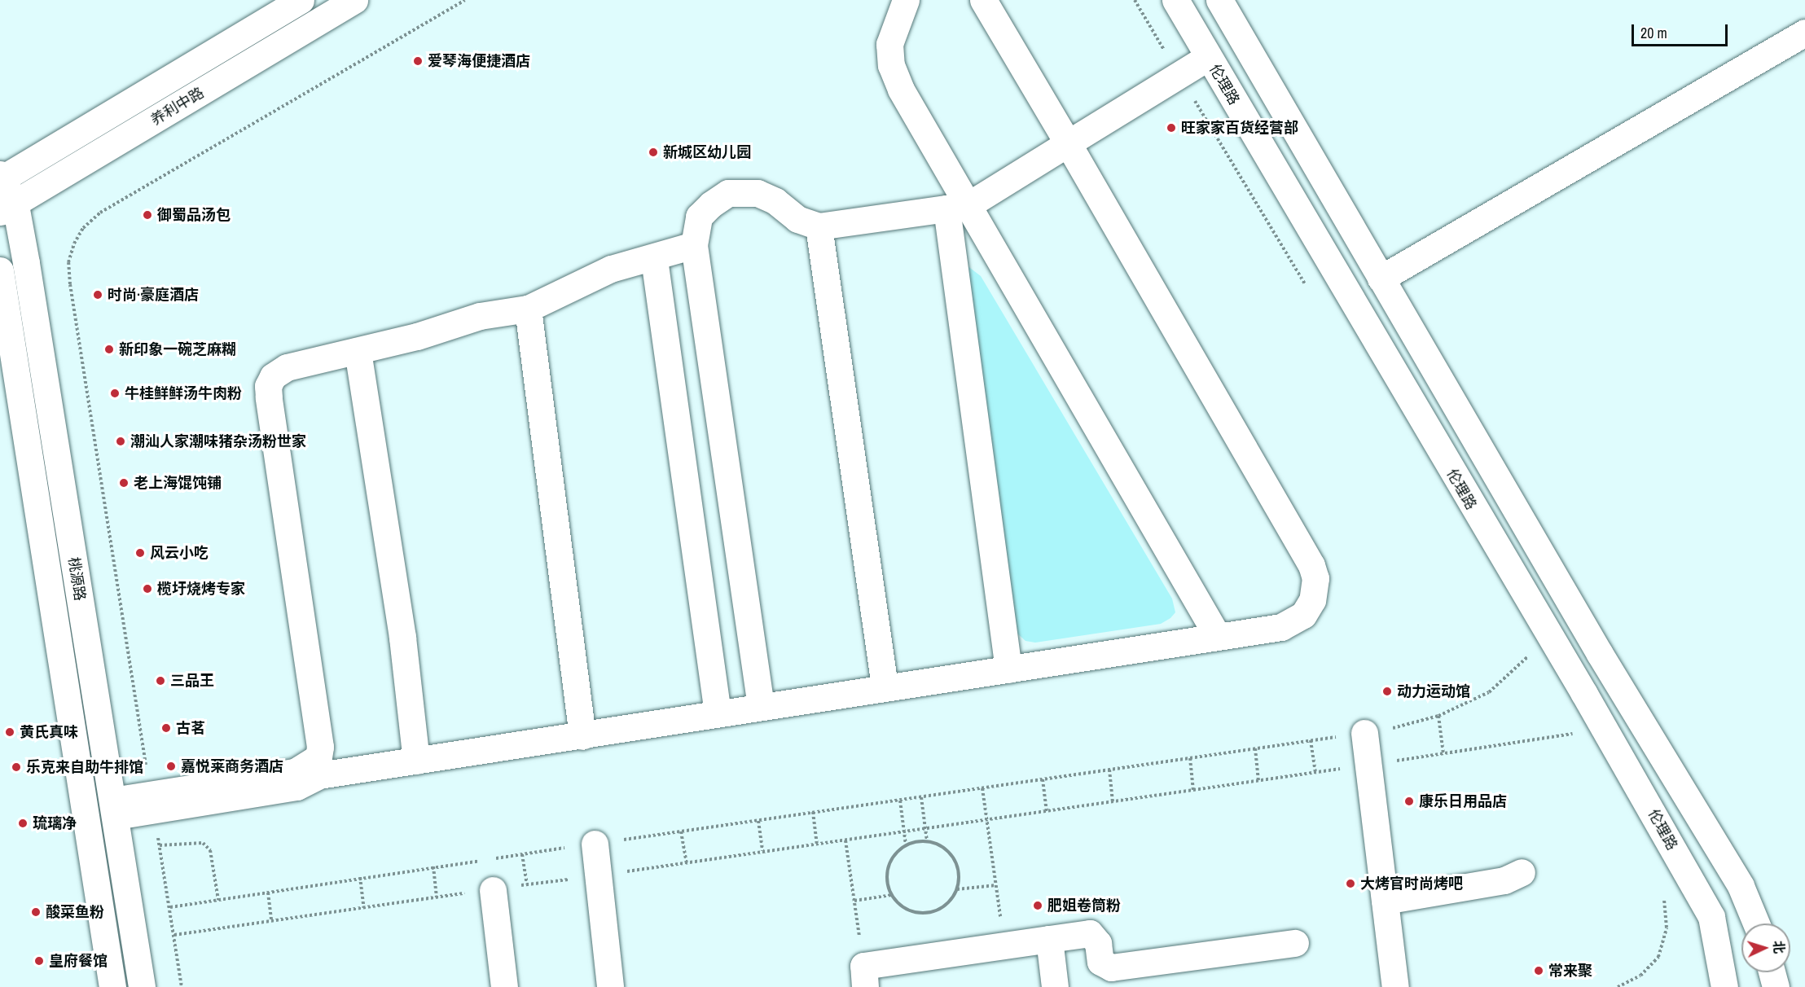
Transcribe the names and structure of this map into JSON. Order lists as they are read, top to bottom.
{
  "streets": {
    "main road": ["伦理路", "养利中路", "桃源路"]
  },
  "crossings": [
    ["养利中路", "桃源路"]
  ],
  "places": [
    "爱琴海便捷酒店",
    "旺家家百货经营部",
    "新城区幼儿园",
    "御蜀品汤包",
    "时尚·豪庭酒店",
    "新印象一碗芝麻糊",
    "牛桂鲜鲜汤牛肉粉",
    "潮汕人家潮味猪杂汤粉世家",
    "老上海馄饨铺",
    "风云小吃",
    "榄圩烧烤专家",
    "三品王",
    "动力运动馆",
    "古茗",
    "黄氏真味",
    "嘉悦莱商务酒店",
    "乐克来自助牛排馆",
    "康乐日用品店",
    "琉璃净",
    "大烤官时尚烤吧",
    "肥姐卷筒粉",
    "酸菜鱼粉",
    "皇府餐馆",
    "常来聚"
  ],
  "scale_bar": "20 m",
  "north": "right"
}
